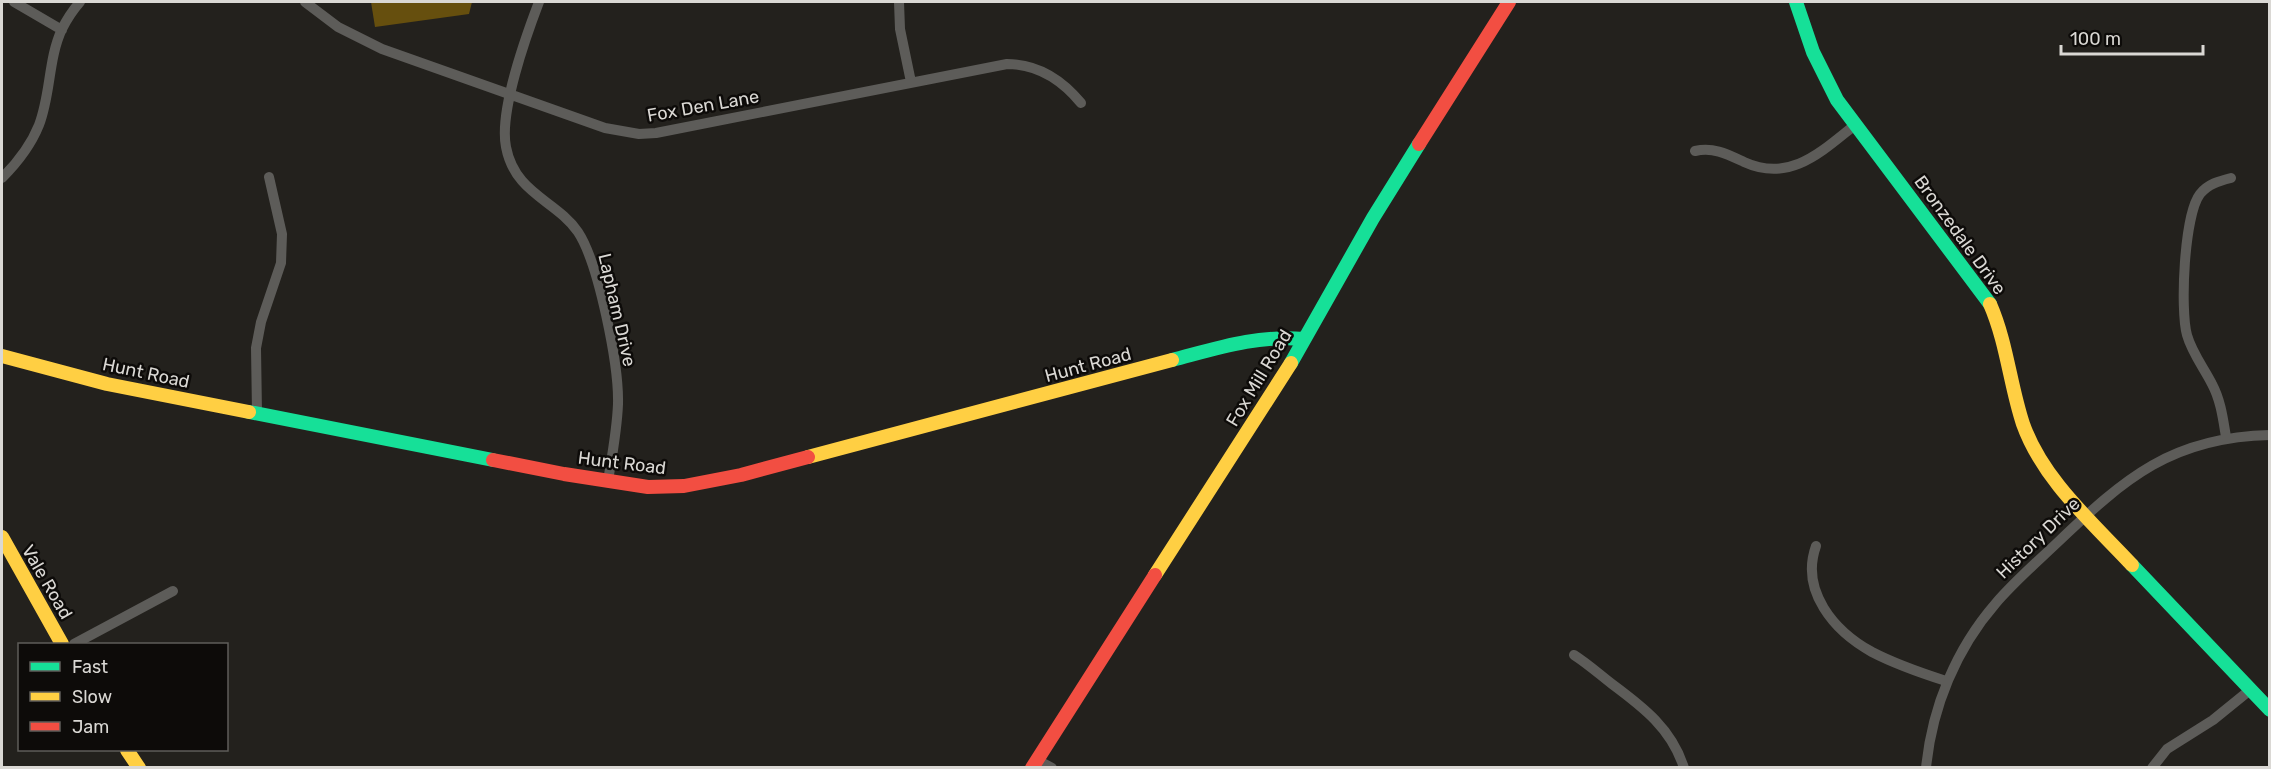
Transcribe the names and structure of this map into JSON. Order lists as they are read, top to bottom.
{
  "streets": {
    "street": [
      "Fox Den Lane",
      "Bronzedale Drive",
      "Lapham Drive",
      "Hunt Road",
      "Fox Mill Road",
      "History Drive",
      "Vale Road"
    ]
  },
  "crossings": [
    ["Fox Den Lane", "Lapham Drive"],
    ["Bronzedale Drive", "History Drive"],
    ["Lapham Drive", "Hunt Road"],
    ["Hunt Road", "Fox Mill Road"]
  ],
  "legend": ["Fast", "Slow", "Jam"],
  "scale_bar": "100 m"
}
